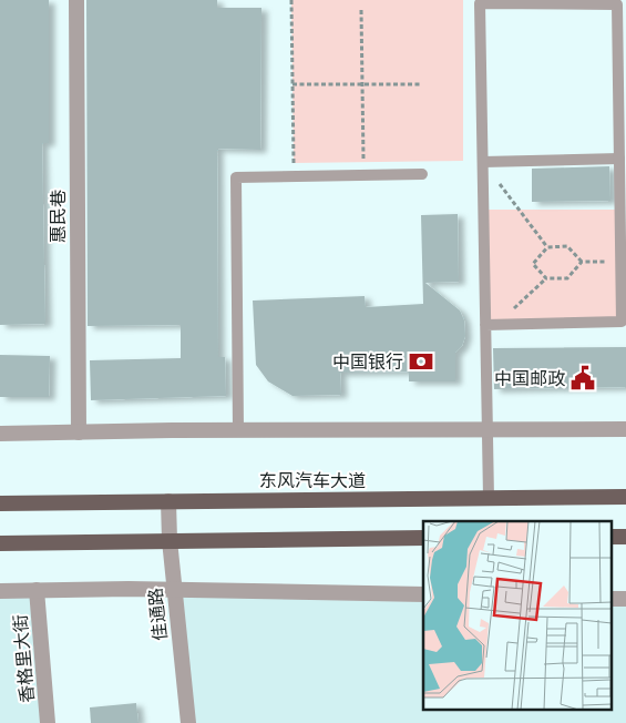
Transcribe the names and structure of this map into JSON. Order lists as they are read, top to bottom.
{
  "streets": {
    "main road": ["东风汽车大道"],
    "street": ["惠民巷", "佳通路", "香格里大街"]
  },
  "crossings": [
    ["东风汽车大道", "佳通路"]
  ],
  "places": {
    "bank": ["中国银行"],
    "public building": ["中国邮政"]
  }
}
